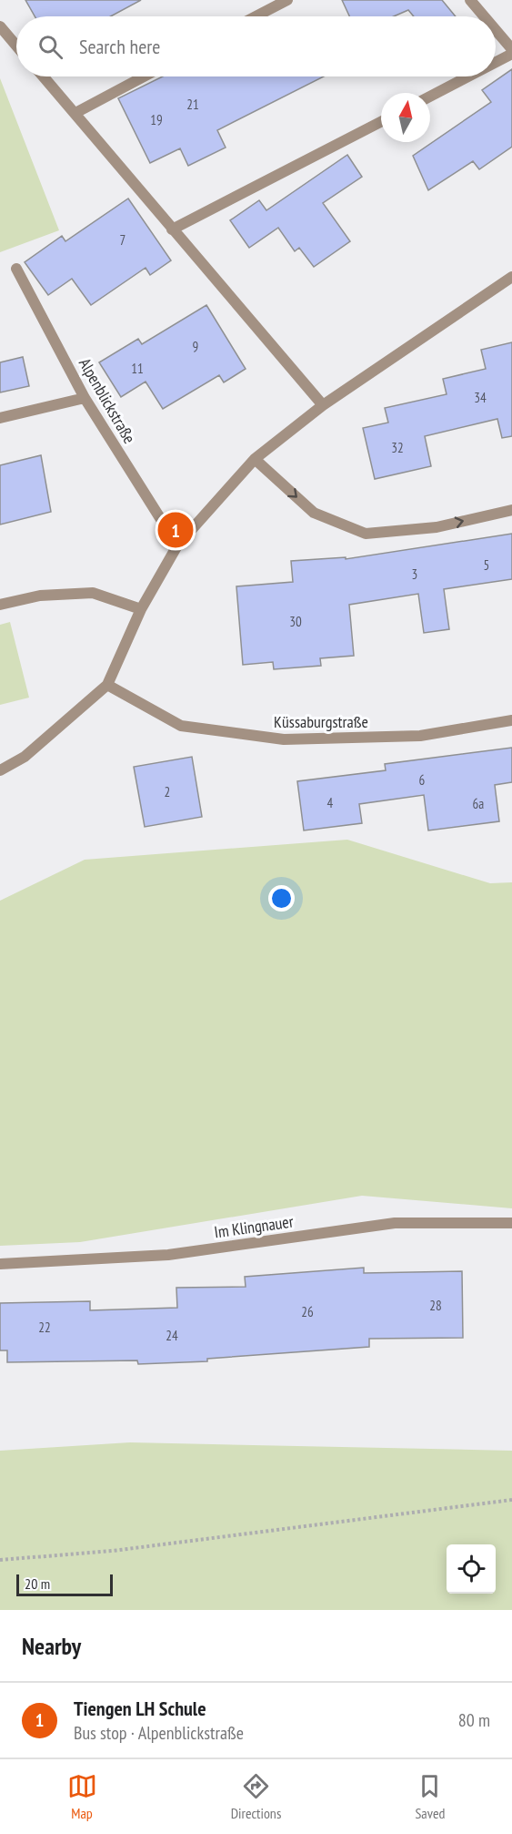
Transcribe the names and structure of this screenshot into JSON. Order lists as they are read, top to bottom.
{
  "streets": {
    "street": ["Alpenblickstraße", "Küssaburgstraße", "Im Klingnauer"]
  },
  "house_numbers": [
    "21",
    "19",
    "7",
    "9",
    "11",
    "34",
    "32",
    "5",
    "3",
    "30",
    "6",
    "2",
    "4",
    "6a",
    "28",
    "26",
    "22",
    "24"
  ],
  "scale_bar": "20 m",
  "north": "top",
  "page": {
    "search": "Search here",
    "pins": "1",
    "scale": "20 m",
    "heading": "Nearby",
    "list": [
      {
        "mark": "1",
        "name": "Tiengen LH Schule",
        "note": "Bus stop · Alpenblickstraße",
        "value": "80 m"
      }
    ],
    "nav": ["Map", "Directions", "Saved"]
  }
}
